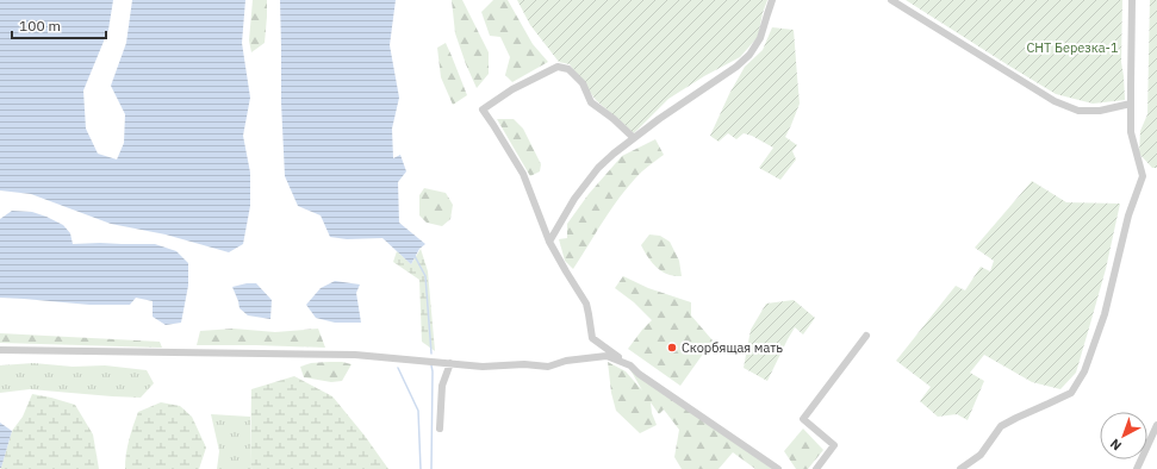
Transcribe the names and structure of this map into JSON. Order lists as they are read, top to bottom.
{
  "parks": ["СНТ Березка-1"],
  "places": ["Скорбящая мать"],
  "scale_bar": "100 m",
  "north": "bottom left"
}
